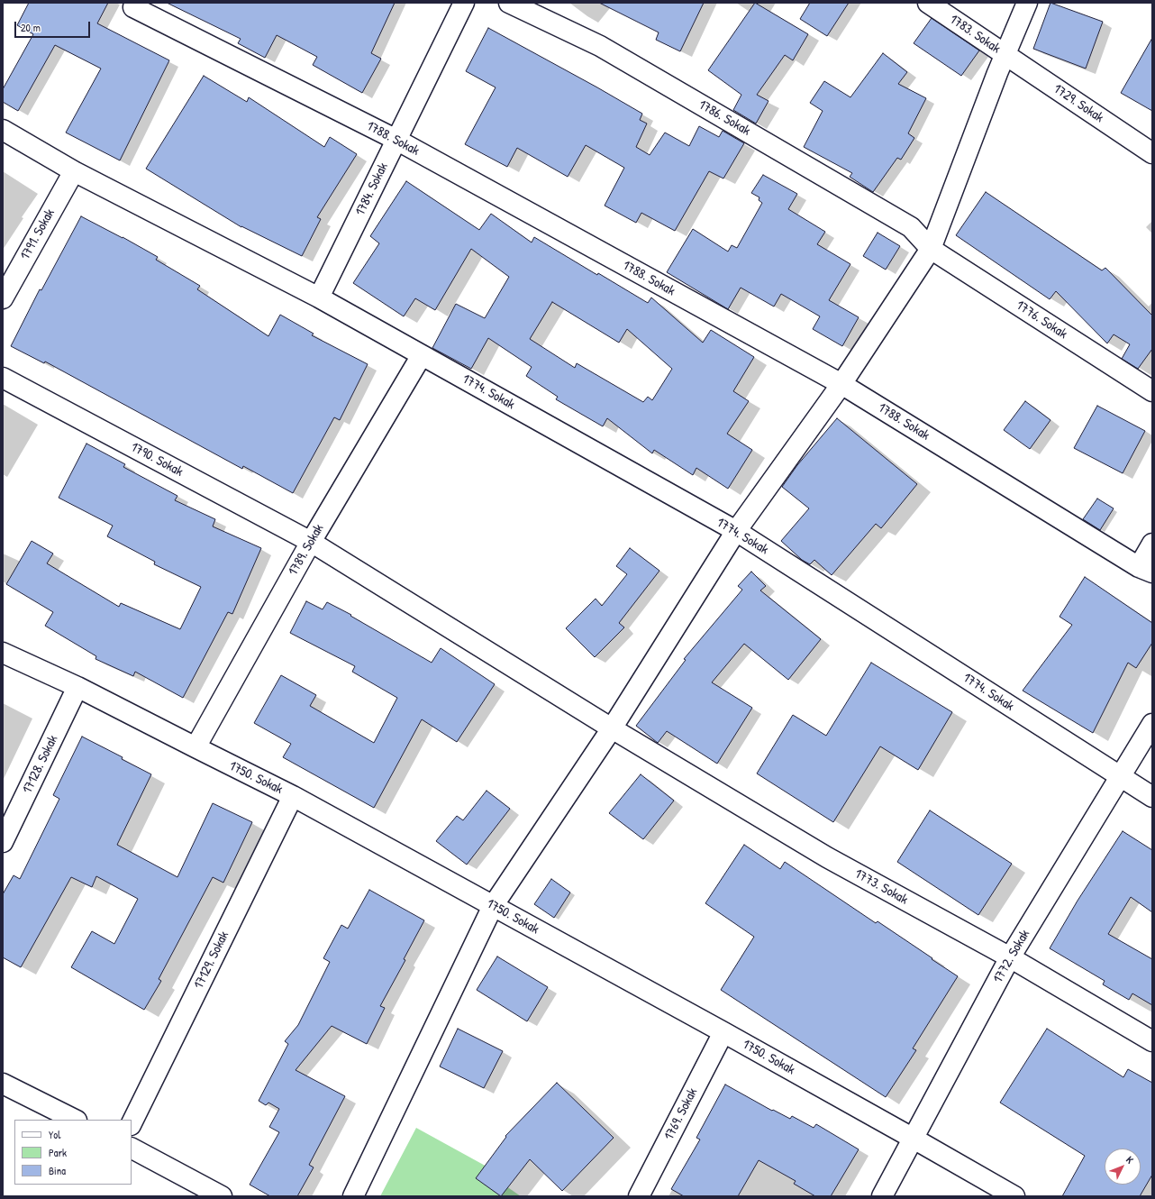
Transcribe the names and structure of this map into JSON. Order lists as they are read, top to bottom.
{
  "streets": {
    "street": [
      "1783. Sokak",
      "1729. Sokak",
      "1786. Sokak",
      "1788. Sokak",
      "1784. Sokak",
      "1791. Sokak",
      "1776. Sokak",
      "1774. Sokak",
      "1790. Sokak",
      "1789. Sokak",
      "17128. Sokak",
      "1750. Sokak",
      "1773. Sokak",
      "1772. Sokak",
      "17129. Sokak",
      "1769. Sokak"
    ]
  },
  "crossings": [
    ["1783. Sokak", "1729. Sokak"],
    ["1786. Sokak", "1776. Sokak"],
    ["1788. Sokak", "1784. Sokak"],
    ["1784. Sokak", "1774. Sokak"],
    ["1791. Sokak", "1774. Sokak"],
    ["1774. Sokak", "1789. Sokak"],
    ["1774. Sokak", "1772. Sokak"],
    ["1790. Sokak", "1789. Sokak"],
    ["1790. Sokak", "1773. Sokak"],
    ["1789. Sokak", "1750. Sokak"],
    ["17128. Sokak", "1750. Sokak"],
    ["1750. Sokak", "1772. Sokak"],
    ["1750. Sokak", "17129. Sokak"],
    ["1750. Sokak", "1769. Sokak"],
    ["1773. Sokak", "1772. Sokak"]
  ],
  "legend": ["Yol", "Park", "Bina"],
  "scale_bar": "20 m",
  "north": "top right"
}
